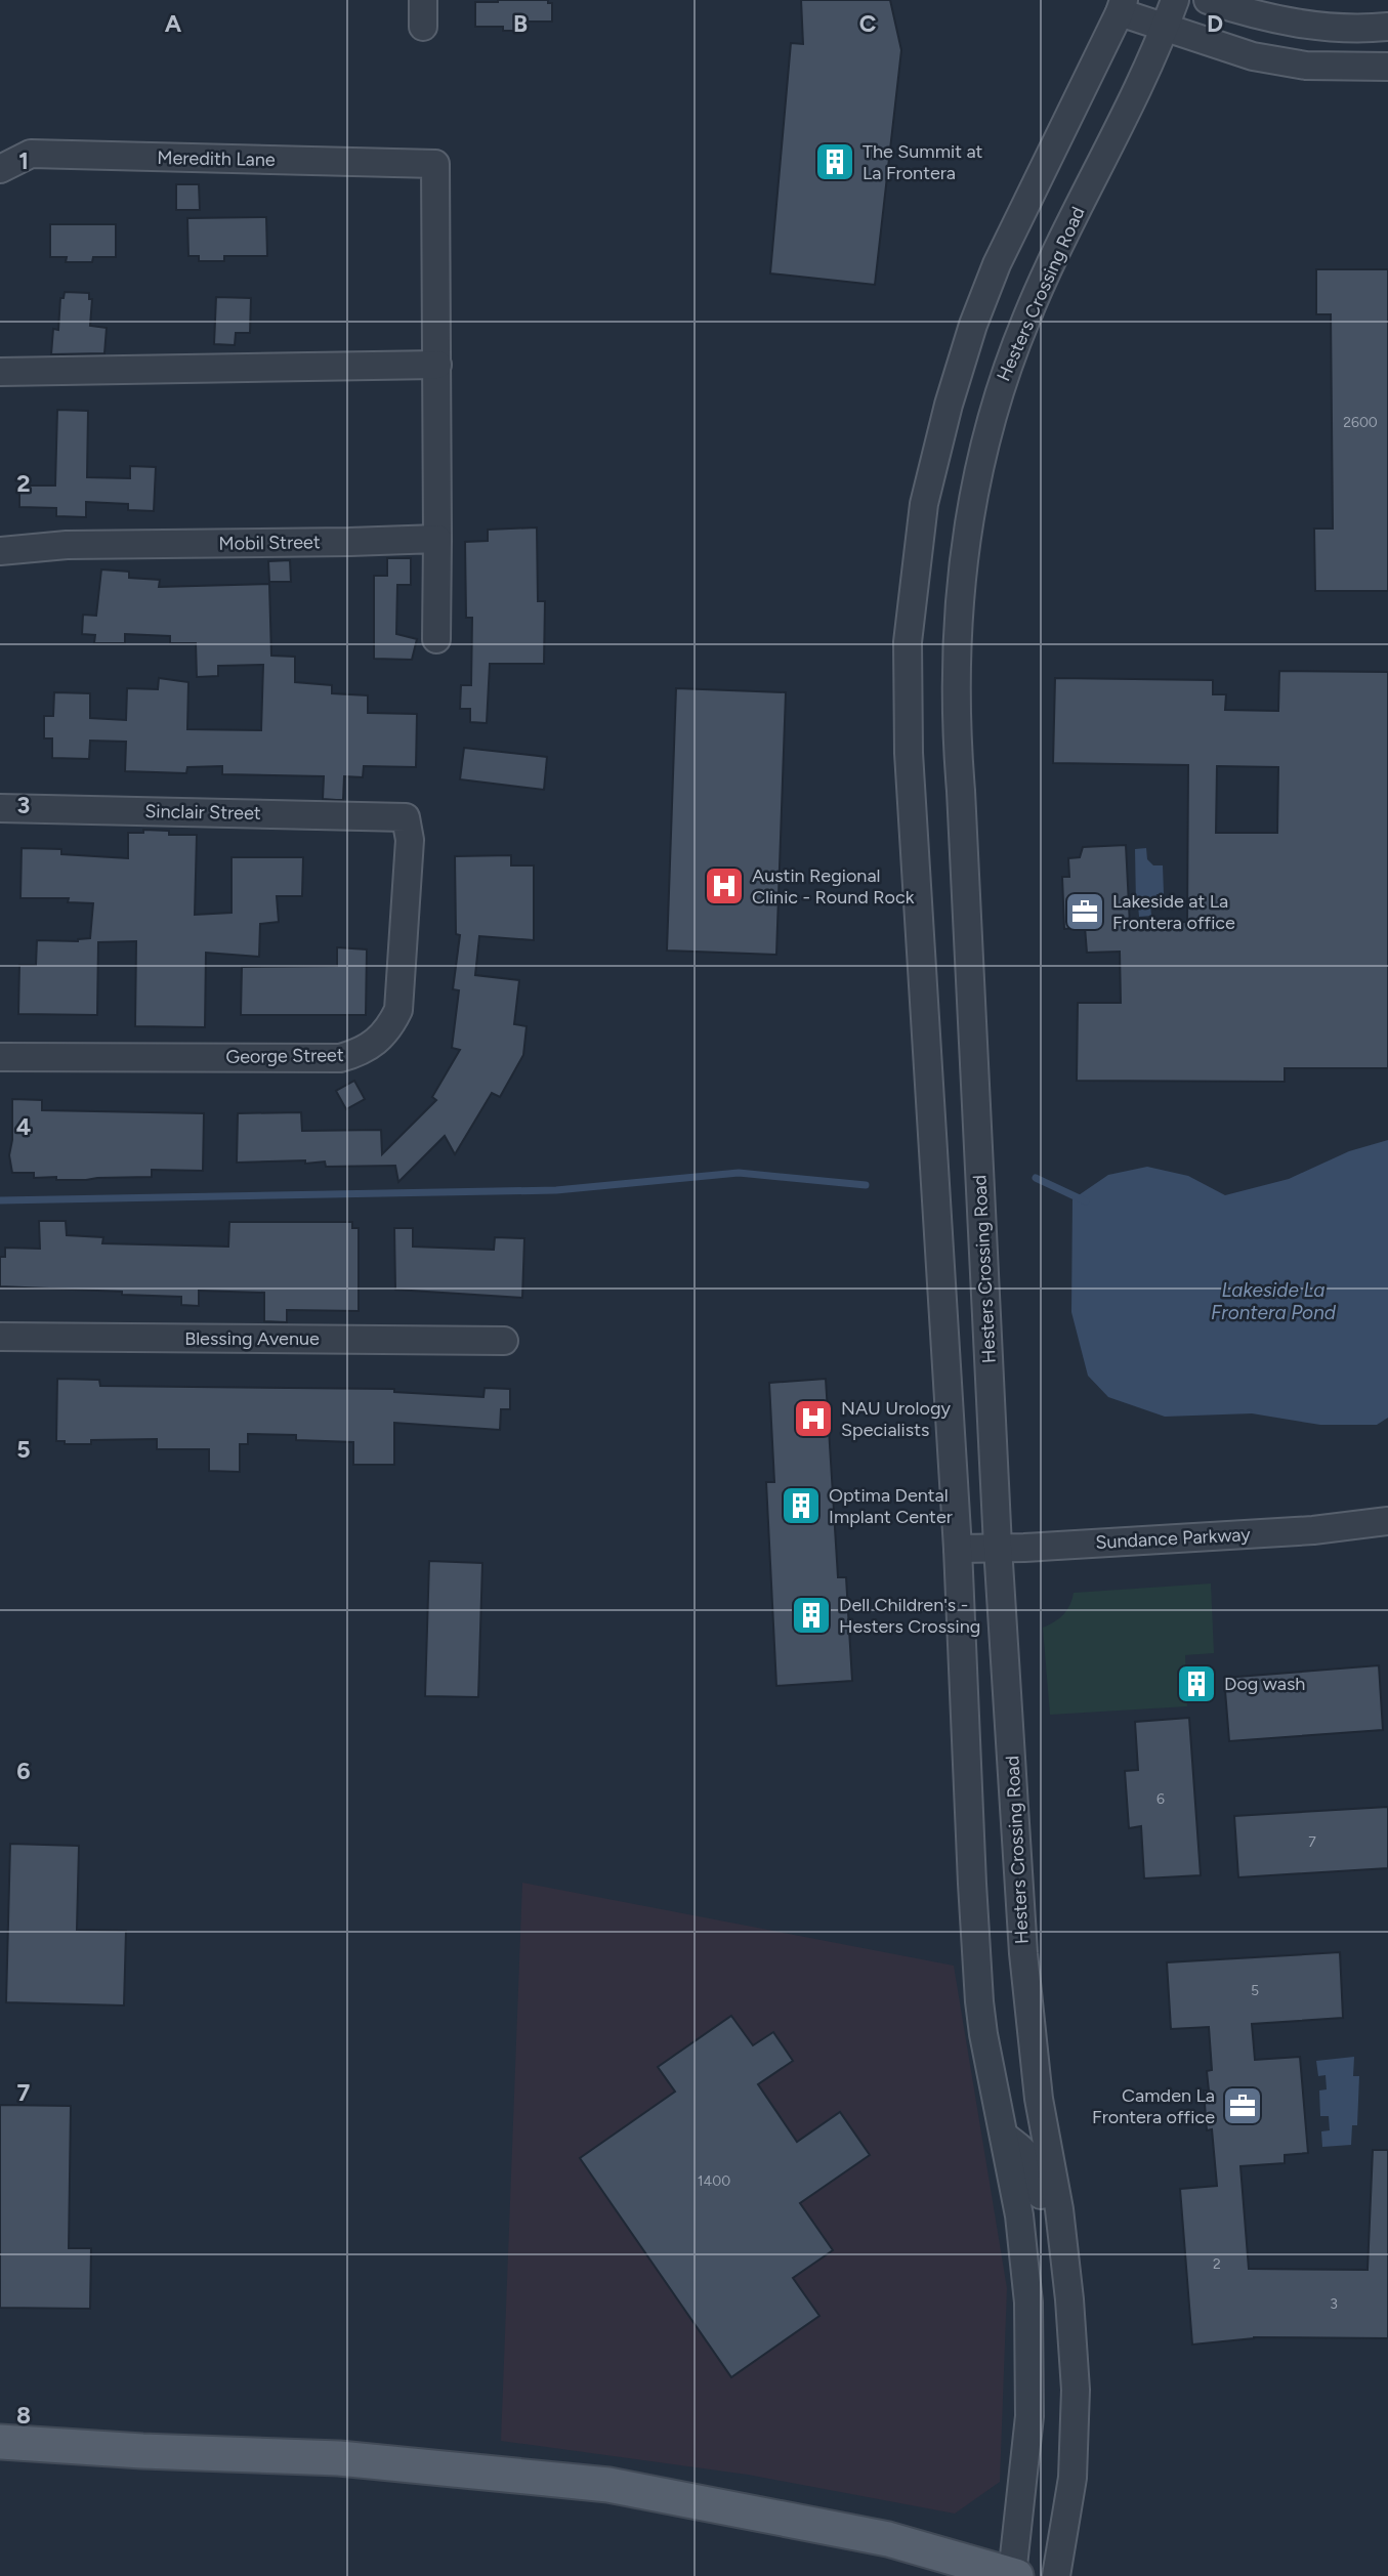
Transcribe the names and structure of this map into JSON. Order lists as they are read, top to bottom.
{
  "streets": {
    "street": [
      "Meredith Lane",
      "Hesters Crossing Road",
      "Mobil Street",
      "Sinclair Street",
      "George Street",
      "Blessing Avenue",
      "Sundance Parkway"
    ]
  },
  "crossings": [
    ["Hesters Crossing Road", "Sundance Parkway"],
    ["Sinclair Street", "George Street"]
  ],
  "water": ["Lakeside La Frontera Pond"],
  "places": {
    "building": [
      "The Summit at La Frontera",
      "Optima Dental Implant Center",
      "Dell Children's - Hesters Crossing",
      "Dog wash"
    ],
    "hospital": ["Austin Regional Clinic - Round Rock", "NAU Urology Specialists"],
    "office": ["Lakeside at La Frontera office", "Camden La Frontera office"]
  },
  "house_numbers": [
    "2600",
    "6",
    "7",
    "5",
    "1400",
    "2",
    "3"
  ],
  "grid": {
    "columns": [
      "A",
      "B",
      "C",
      "D"
    ],
    "rows": [
      "1",
      "2",
      "3",
      "4",
      "5",
      "6",
      "7",
      "8"
    ]
  }
}
